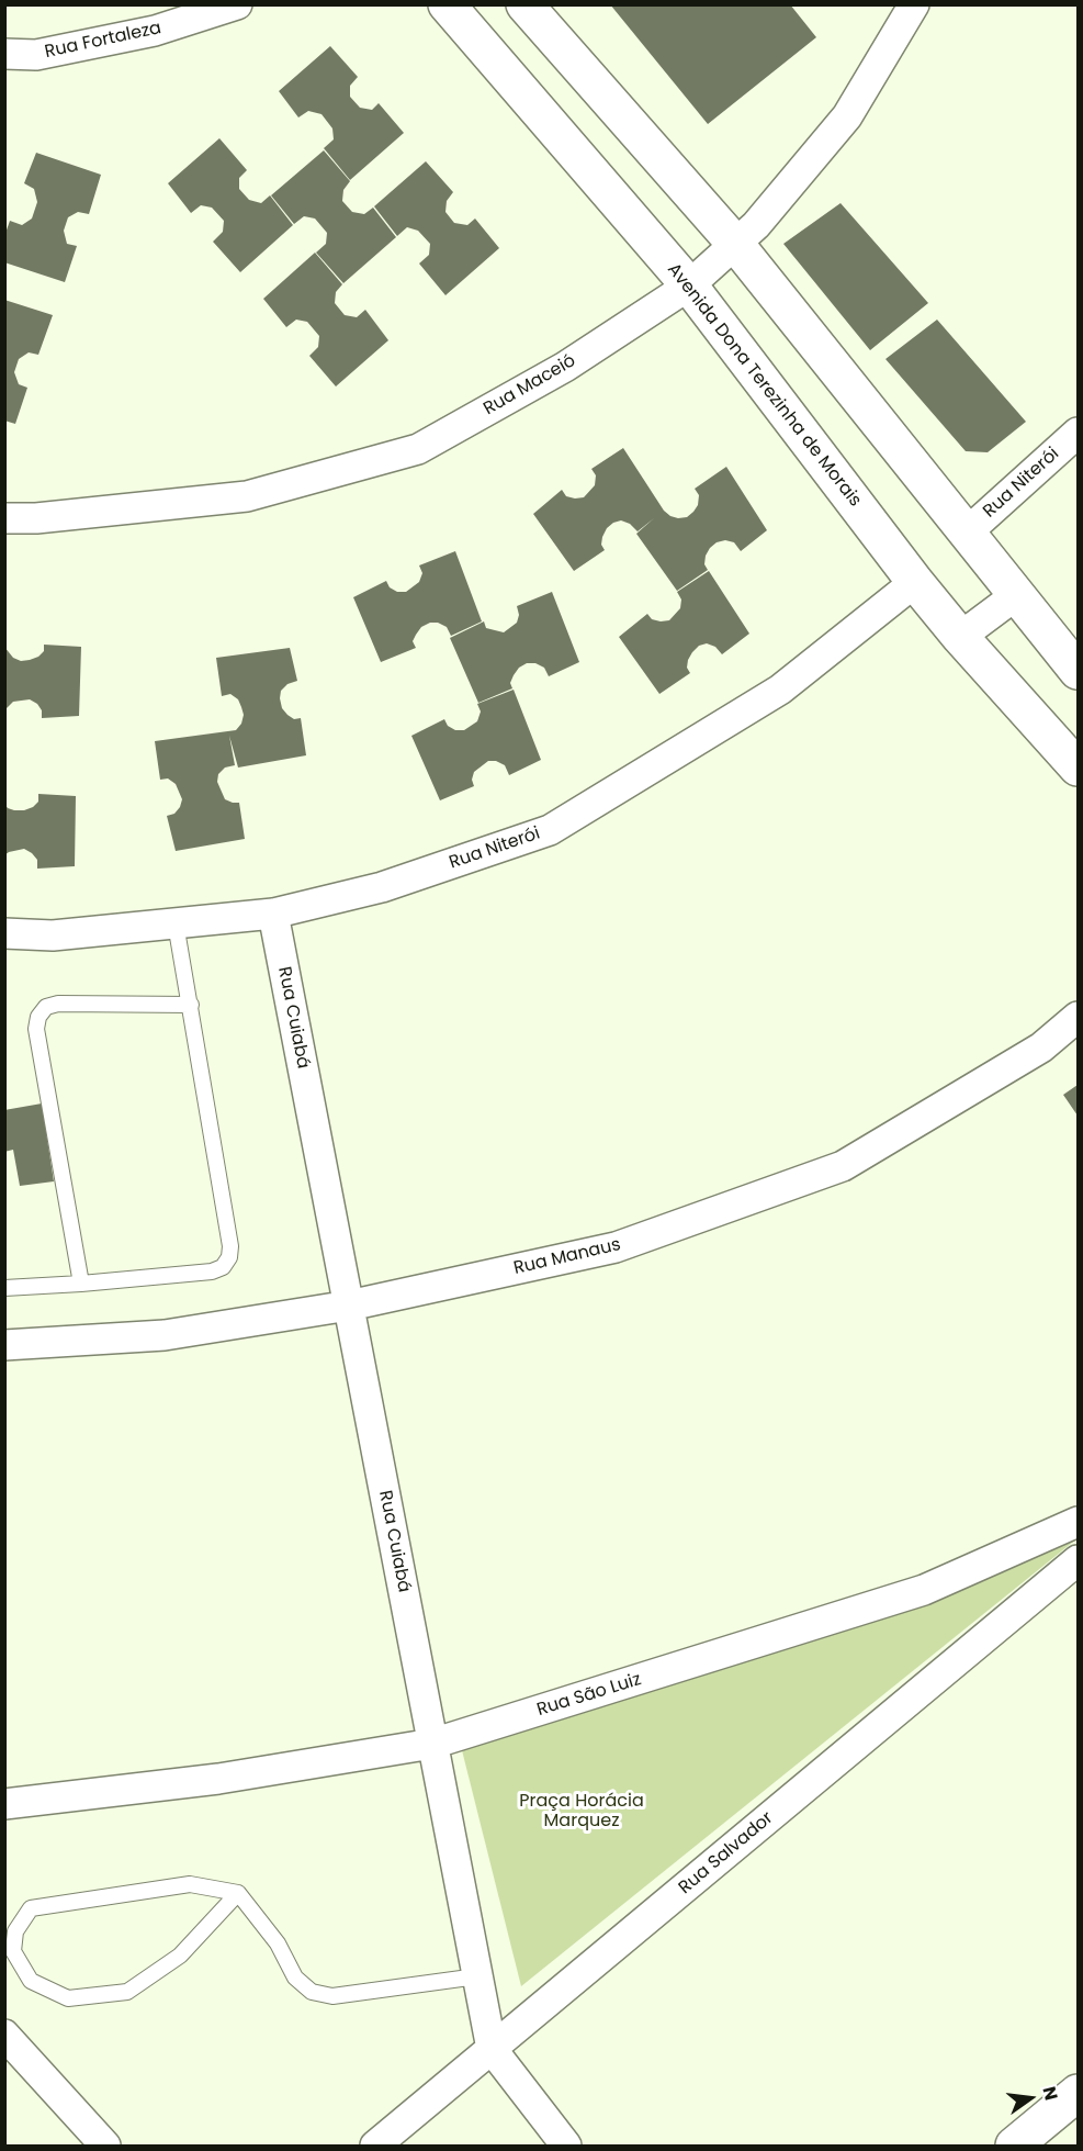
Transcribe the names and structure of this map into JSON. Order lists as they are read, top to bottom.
{
  "streets": {
    "main road": ["Avenida Dona Terezinha de Morais"],
    "street": [
      "Rua Fortaleza",
      "Rua Maceió",
      "Rua Niterói",
      "Rua Cuiabá",
      "Rua Manaus",
      "Rua São Luiz",
      "Rua Salvador"
    ]
  },
  "crossings": [
    ["Rua Maceió", "Avenida Dona Terezinha de Morais"],
    ["Avenida Dona Terezinha de Morais", "Rua Niterói"],
    ["Rua Niterói", "Rua Cuiabá"],
    ["Rua Cuiabá", "Rua Manaus"],
    ["Rua Cuiabá", "Rua São Luiz"],
    ["Rua Cuiabá", "Rua Salvador"]
  ],
  "parks": ["Praça Horácia Marquez"],
  "north": "right"
}
